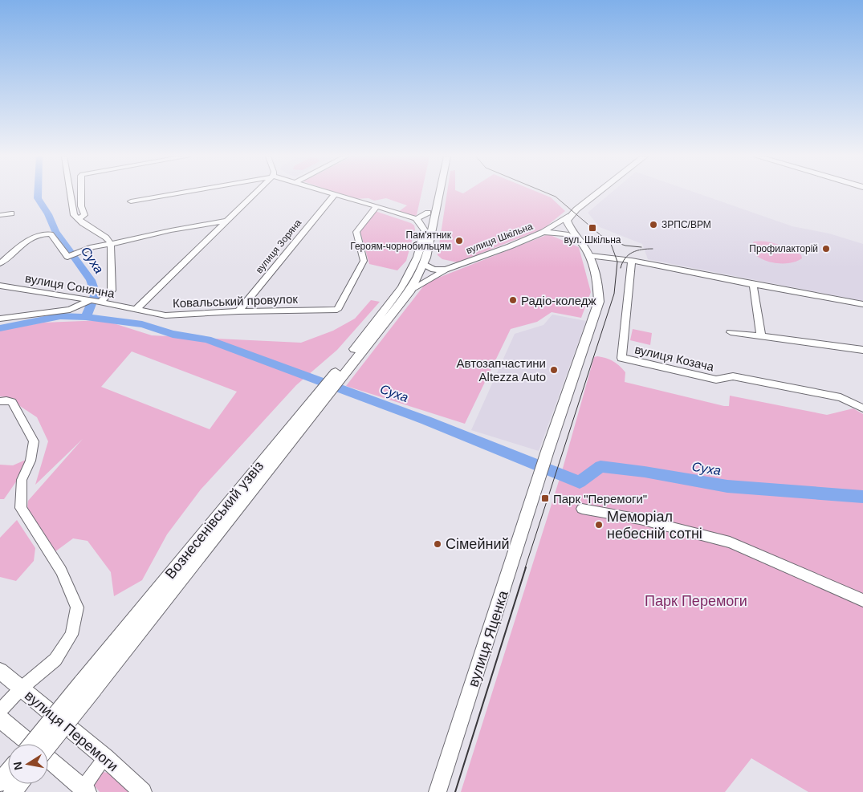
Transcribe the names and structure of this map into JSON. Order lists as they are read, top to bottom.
{
  "streets": {
    "main road": ["Вознесенівський узвіз", "вулиця Яценка", "вулиця Перемоги"],
    "street": [
      "вулиця Шкільна",
      "вулиця Зоряна",
      "вулиця Сонячна",
      "Ковальський провулок",
      "вулиця Козача"
    ]
  },
  "crossings": [
    ["вулиця Шкільна", "Вознесенівський узвіз"],
    ["вулиця Зоряна", "Ковальський провулок"],
    ["вулиця Сонячна", "Ковальський провулок"]
  ],
  "water": ["Суха"],
  "parks": ["Парк Перемоги"],
  "places": {
    "other": [
      "ЗРПС/ВРМ",
      "Пам'ятник Героям-чорнобильцям",
      "Профилакторій",
      "Радіо-коледж",
      "Автозапчастини Altezza Auto",
      "Меморіал небесній сотні",
      "Сімейний"
    ],
    "transit": ["вул. Шкільна", "Парк \"Перемоги\""]
  },
  "north": "left"
}
